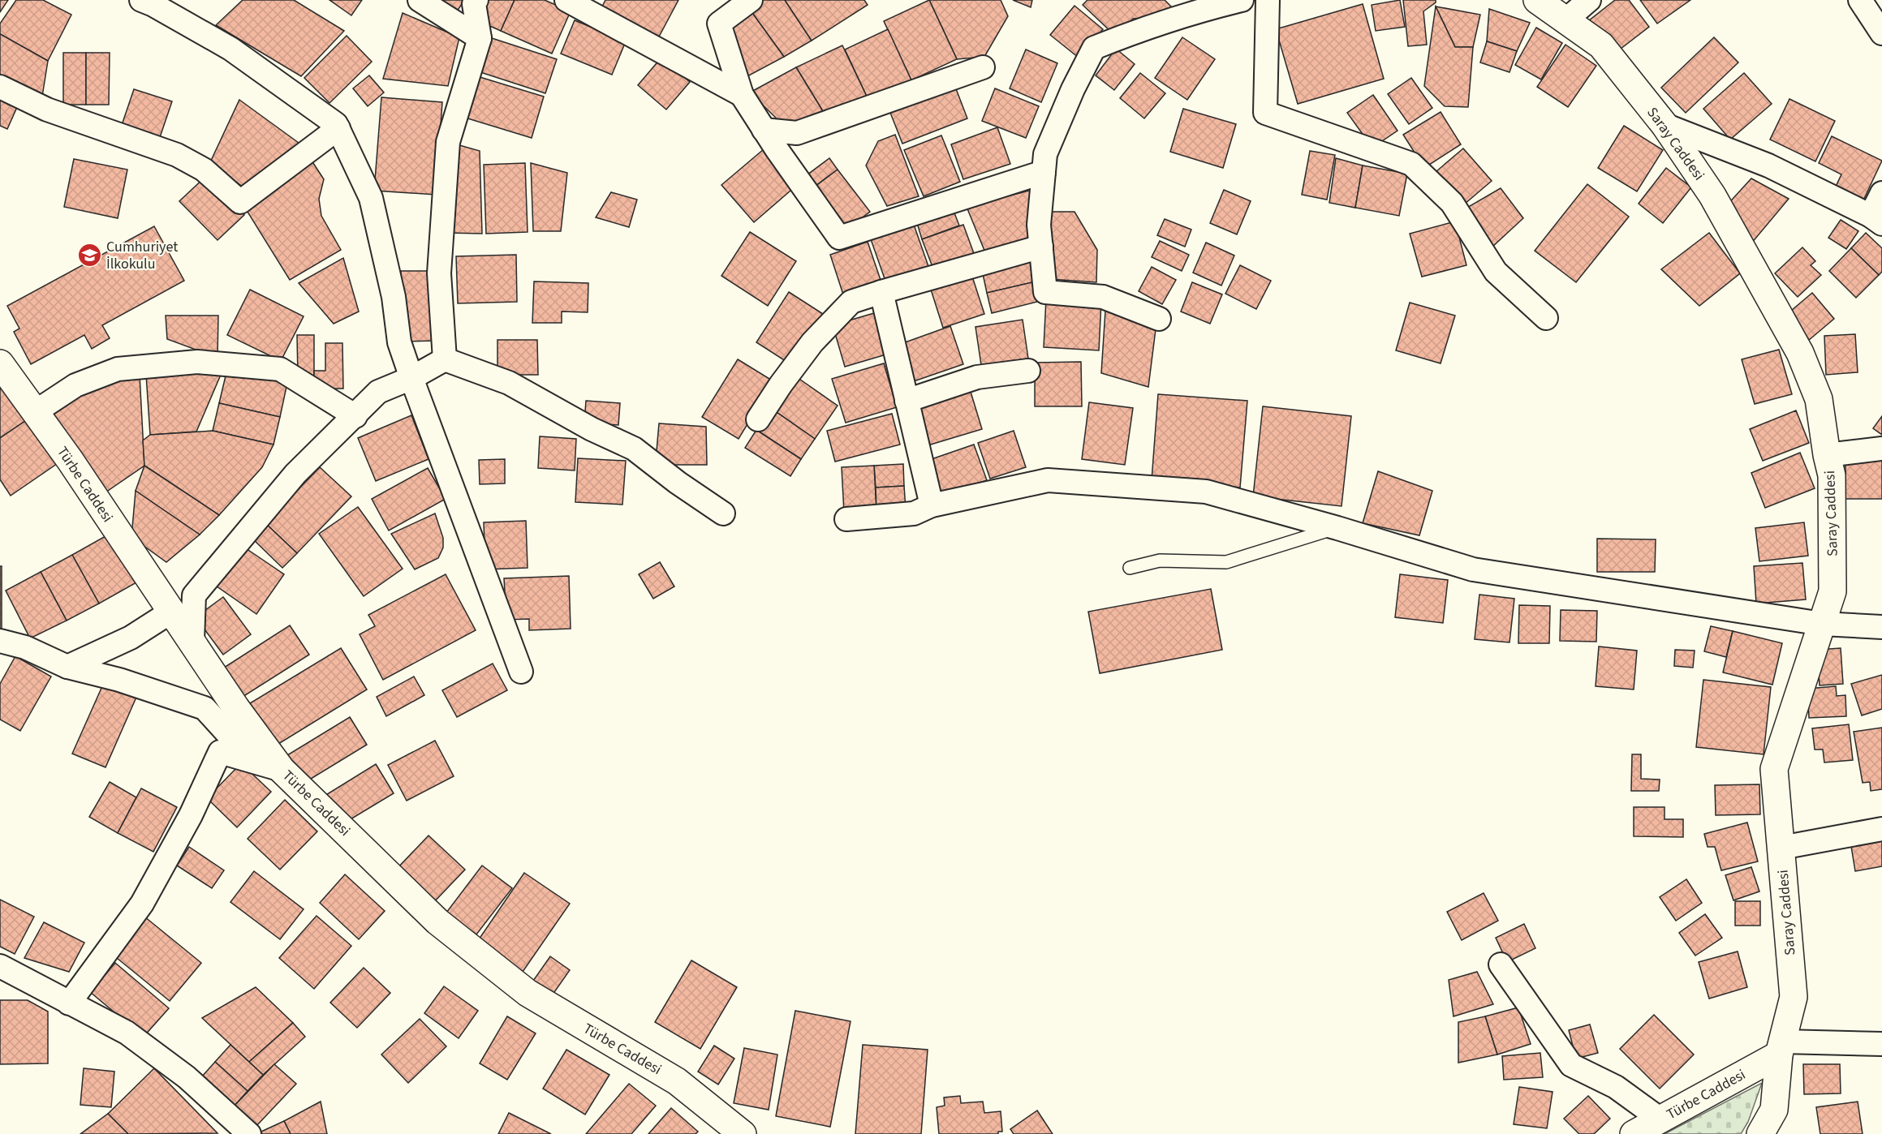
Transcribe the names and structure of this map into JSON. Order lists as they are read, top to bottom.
{
  "streets": {
    "street": ["Saray Caddesi", "Türbe Caddesi"]
  },
  "crossings": [
    ["Saray Caddesi", "Türbe Caddesi"]
  ],
  "places": {
    "school or university": ["Cumhuriyet İlkokulu"]
  }
}
